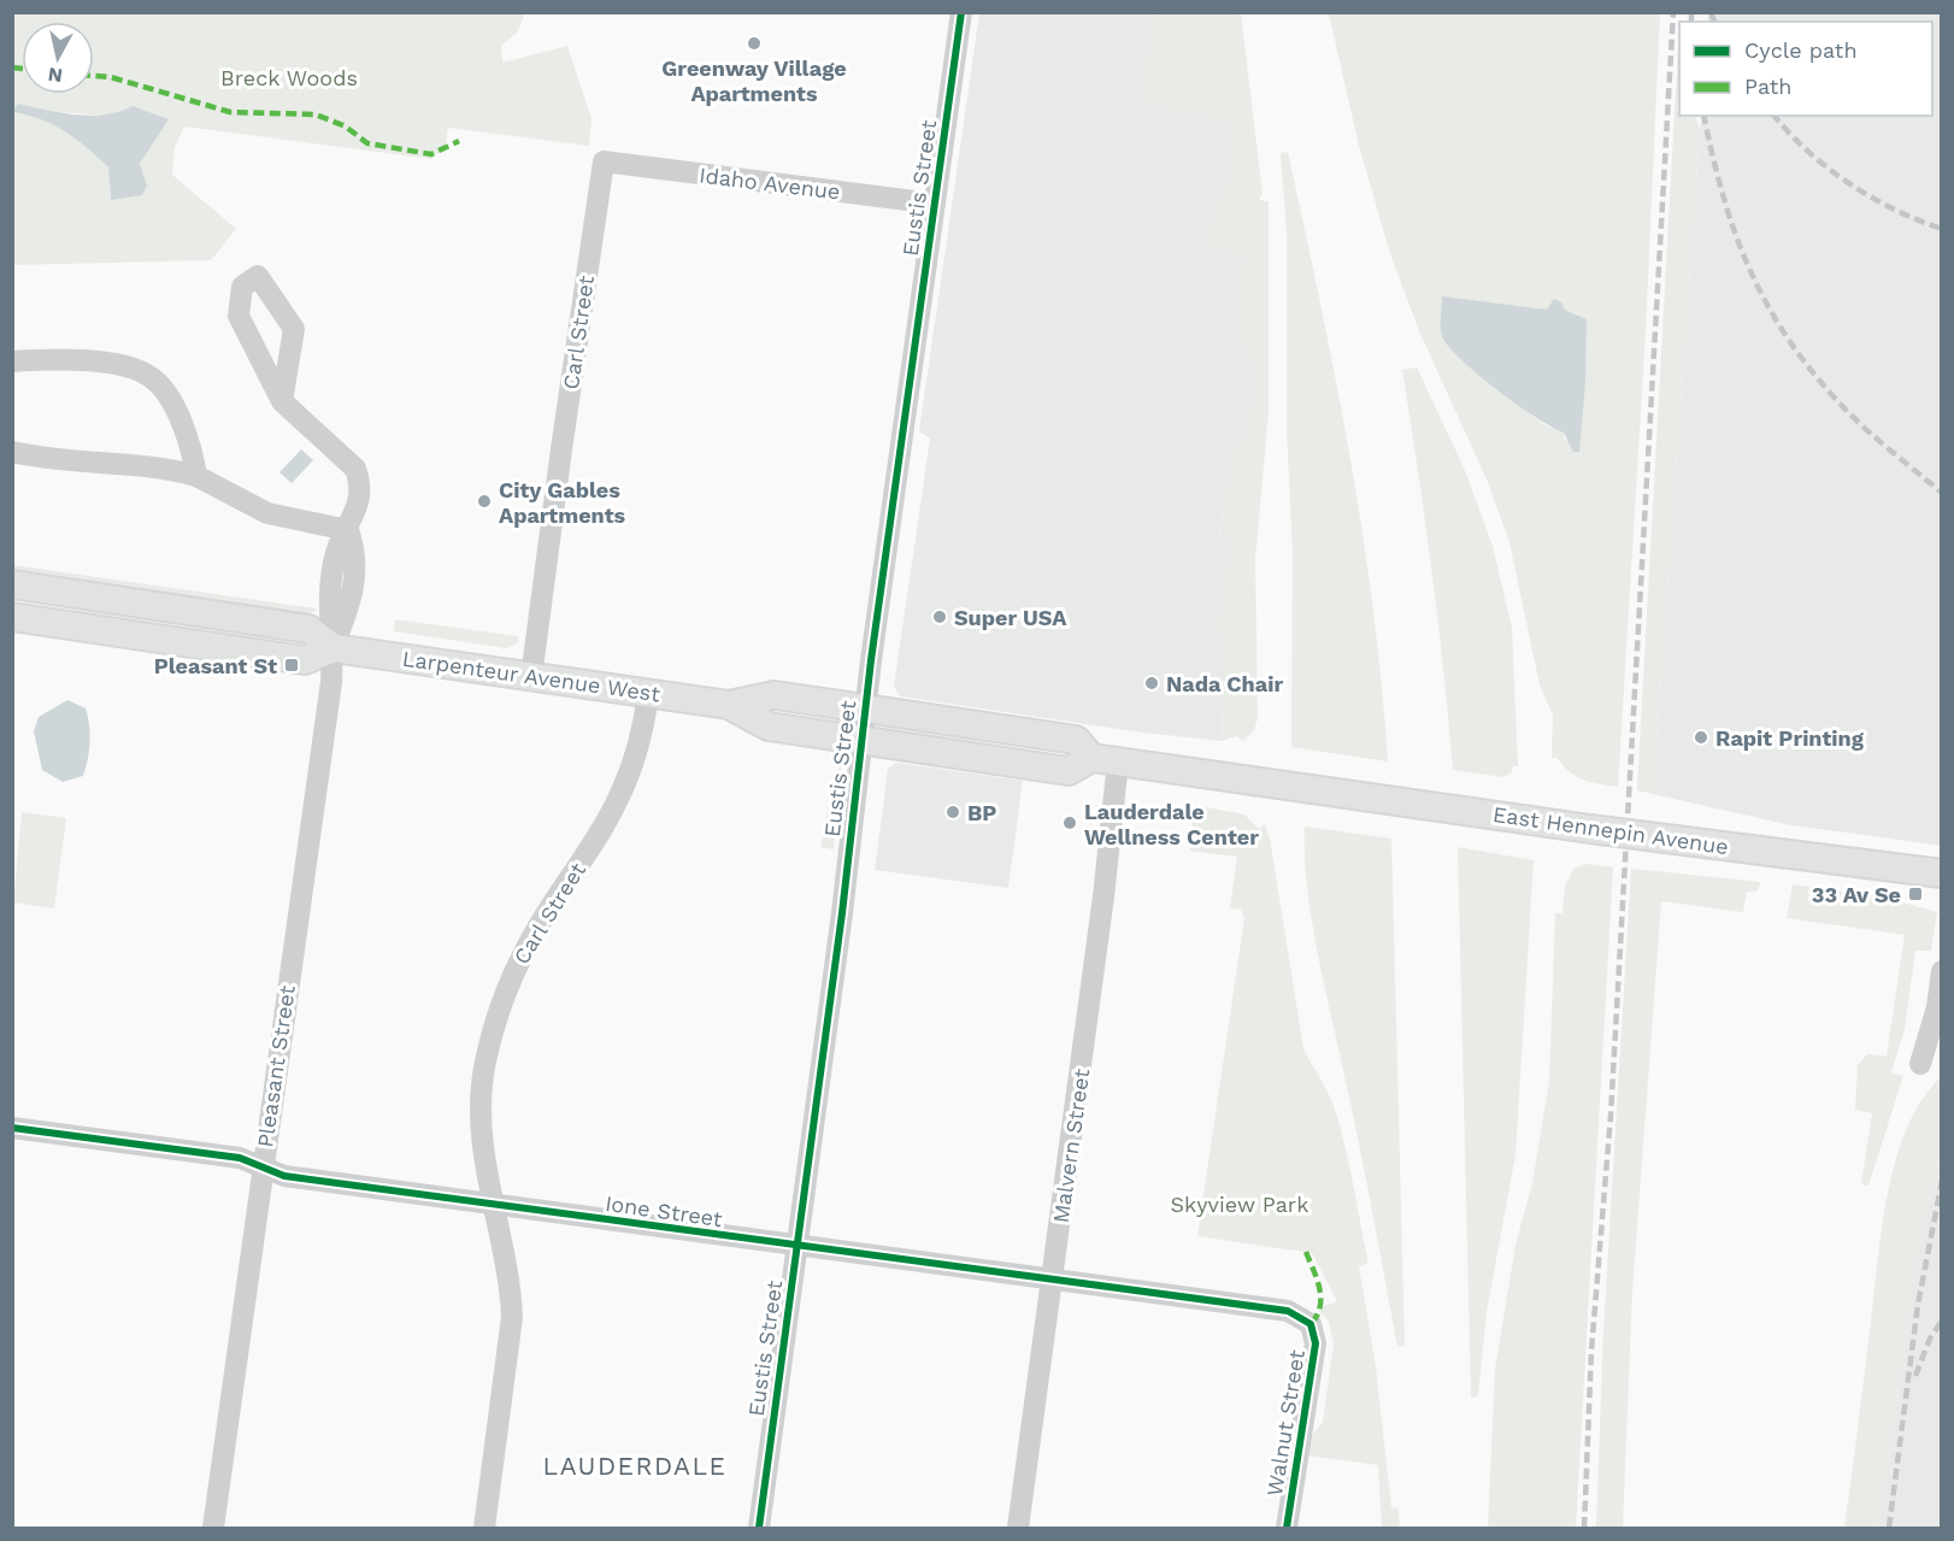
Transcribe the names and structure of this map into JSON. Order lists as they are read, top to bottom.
{
  "streets": {
    "main road": ["Larpenteur Avenue West", "East Hennepin Avenue"],
    "street": [
      "Idaho Avenue",
      "Eustis Street",
      "Carl Street",
      "Pleasant Street",
      "Malvern Street",
      "Ione Street",
      "Walnut Street"
    ]
  },
  "crossings": [
    ["Idaho Avenue", "Eustis Street"],
    ["Idaho Avenue", "Carl Street"],
    ["Eustis Street", "Larpenteur Avenue West"],
    ["Eustis Street", "Ione Street"],
    ["Carl Street", "Larpenteur Avenue West"],
    ["Carl Street", "Ione Street"],
    ["Larpenteur Avenue West", "East Hennepin Avenue"],
    ["Larpenteur Avenue West", "Pleasant Street"],
    ["Larpenteur Avenue West", "Malvern Street"],
    ["Pleasant Street", "Ione Street"],
    ["Malvern Street", "Ione Street"],
    ["Ione Street", "Walnut Street"]
  ],
  "districts": ["LAUDERDALE"],
  "parks": ["Breck Woods", "Skyview Park"],
  "places": {
    "other": [
      "Greenway Village Apartments",
      "City Gables Apartments",
      "Super USA",
      "Nada Chair",
      "Rapit Printing",
      "BP",
      "Lauderdale Wellness Center"
    ],
    "transit": ["Pleasant St", "33 Av Se"]
  },
  "legend": ["Cycle path", "Path"],
  "north": "bottom"
}
